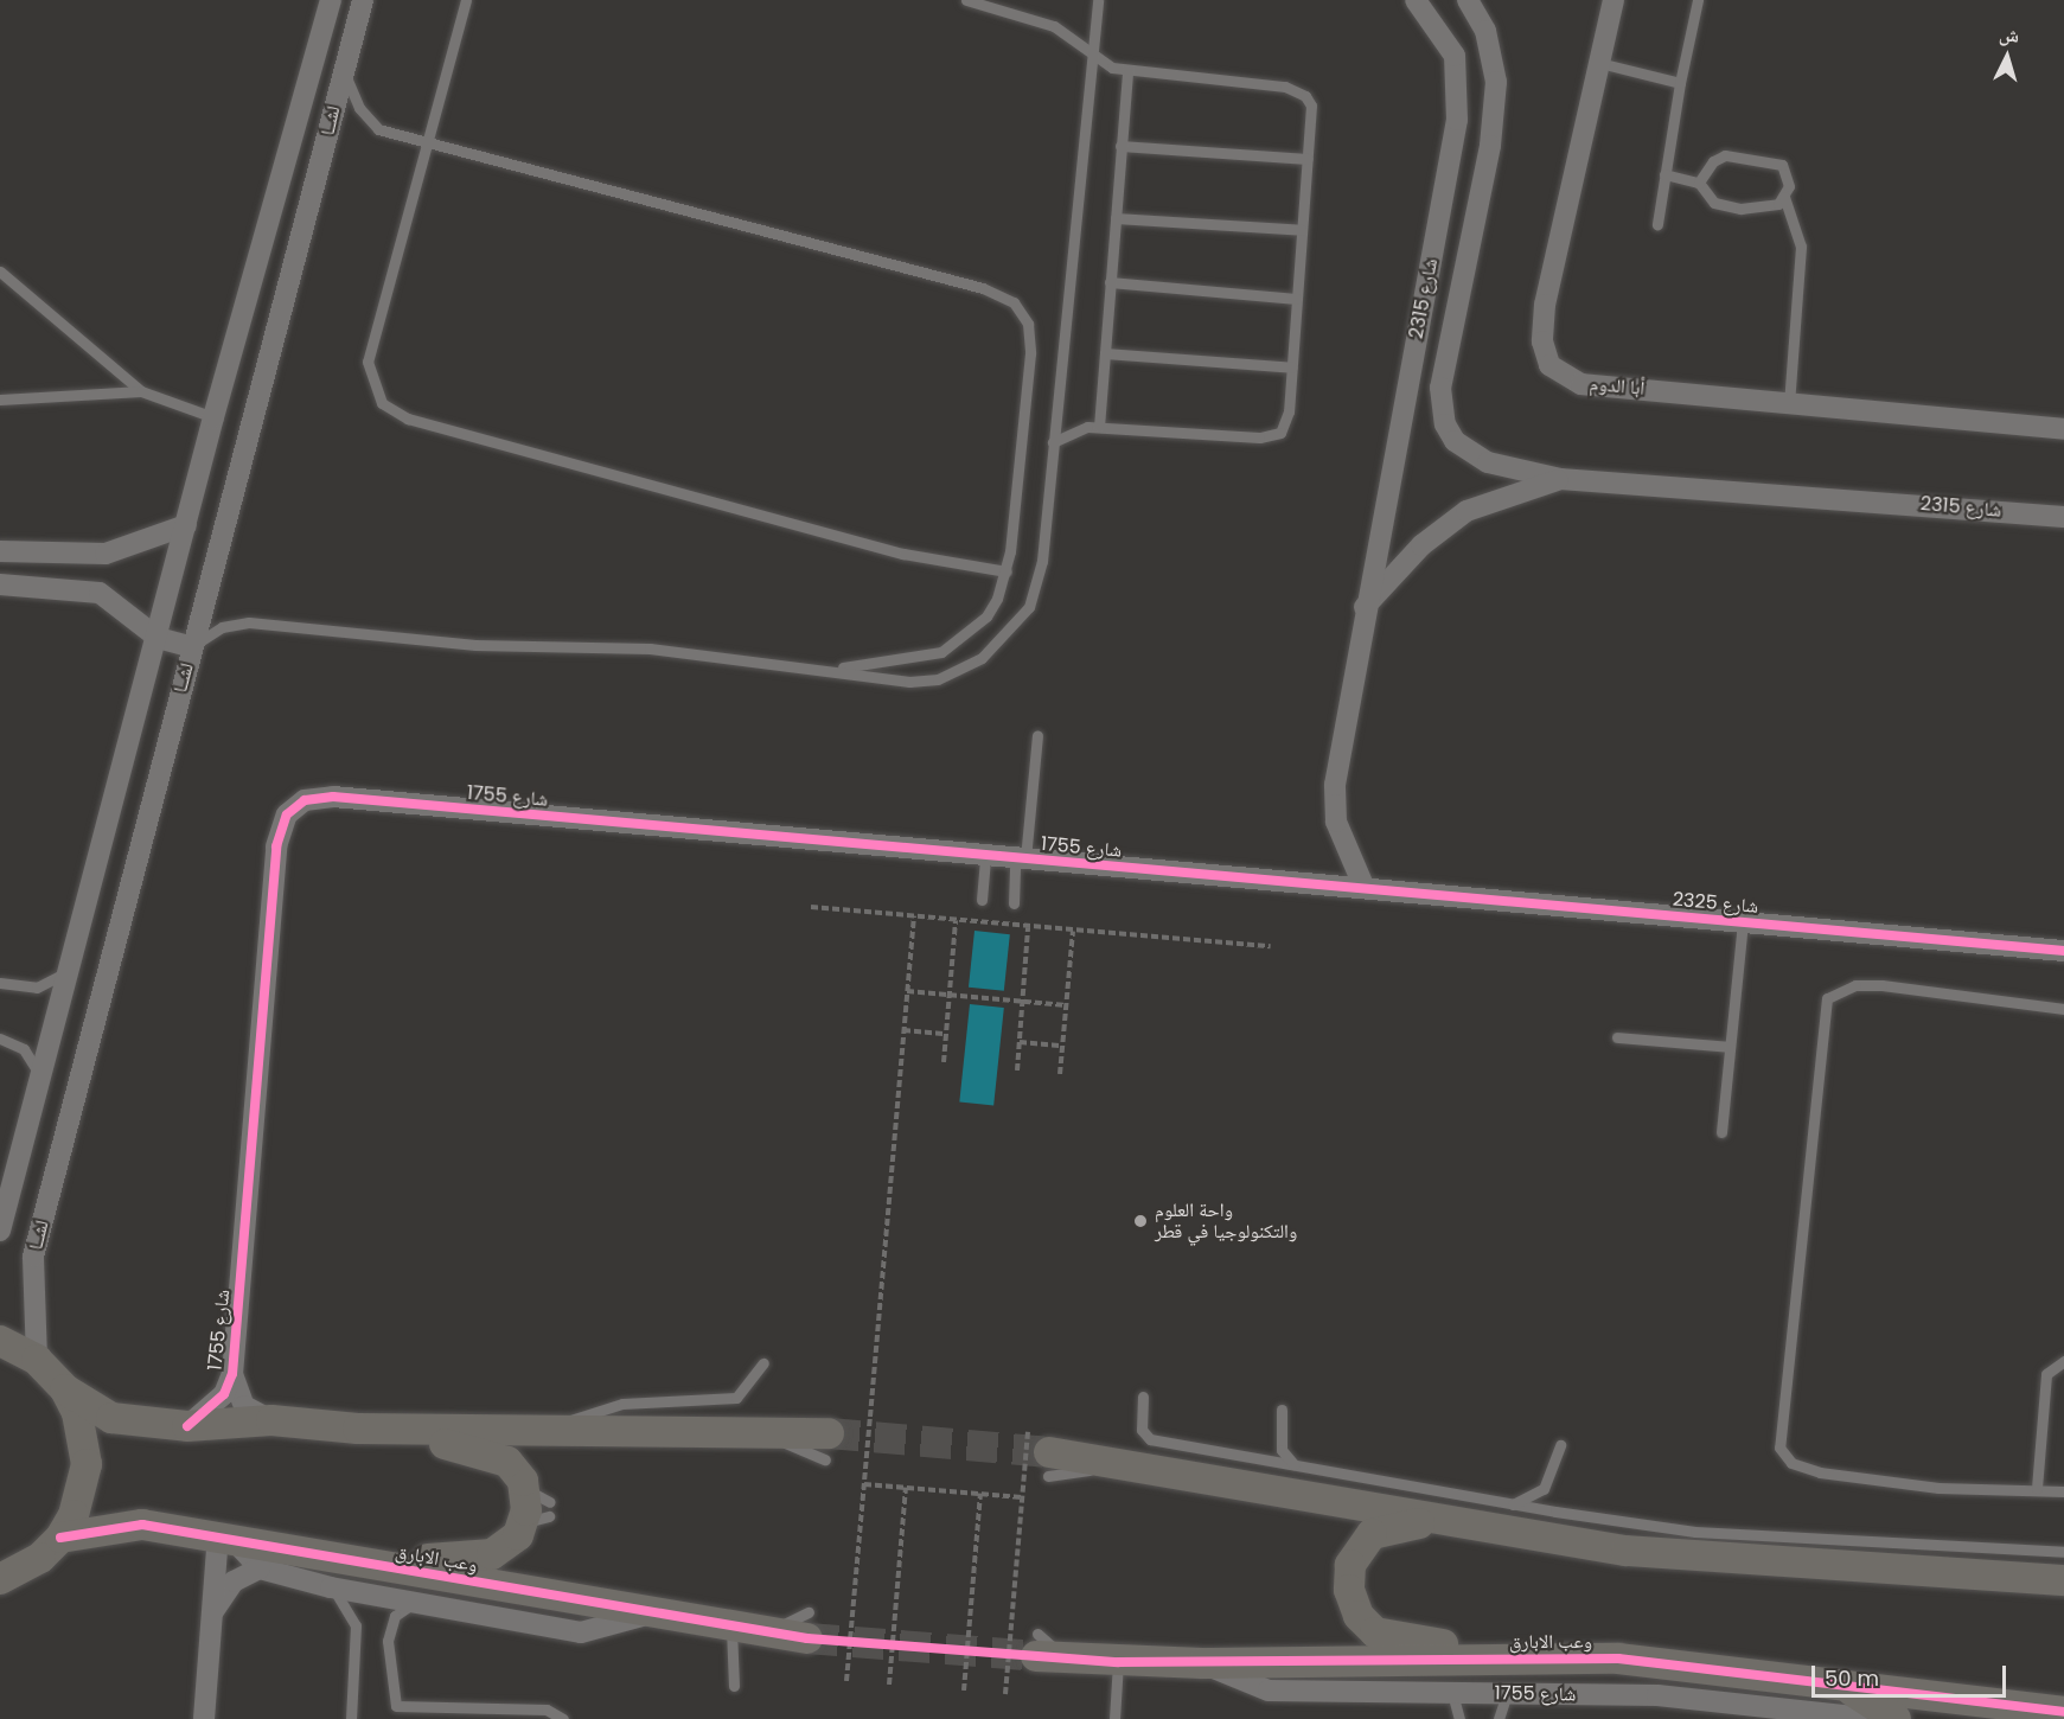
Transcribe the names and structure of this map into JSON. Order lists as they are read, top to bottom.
{
  "streets": {
    "street": [
      "لشــا",
      "شارع 2315",
      "أبا الدوم",
      "شارع 1755",
      "شارع 2325",
      "وعب الابارق"
    ]
  },
  "crossings": [
    ["شارع 2315", "شارع 1755"],
    ["شارع 2315", "شارع 2325"],
    ["شارع 1755", "شارع 2325"],
    ["شارع 1755", "وعب الابارق"]
  ],
  "places": ["واحة العلوم والتكنولوجيا في قطر"],
  "scale_bar": "50 m",
  "north": "top"
}
